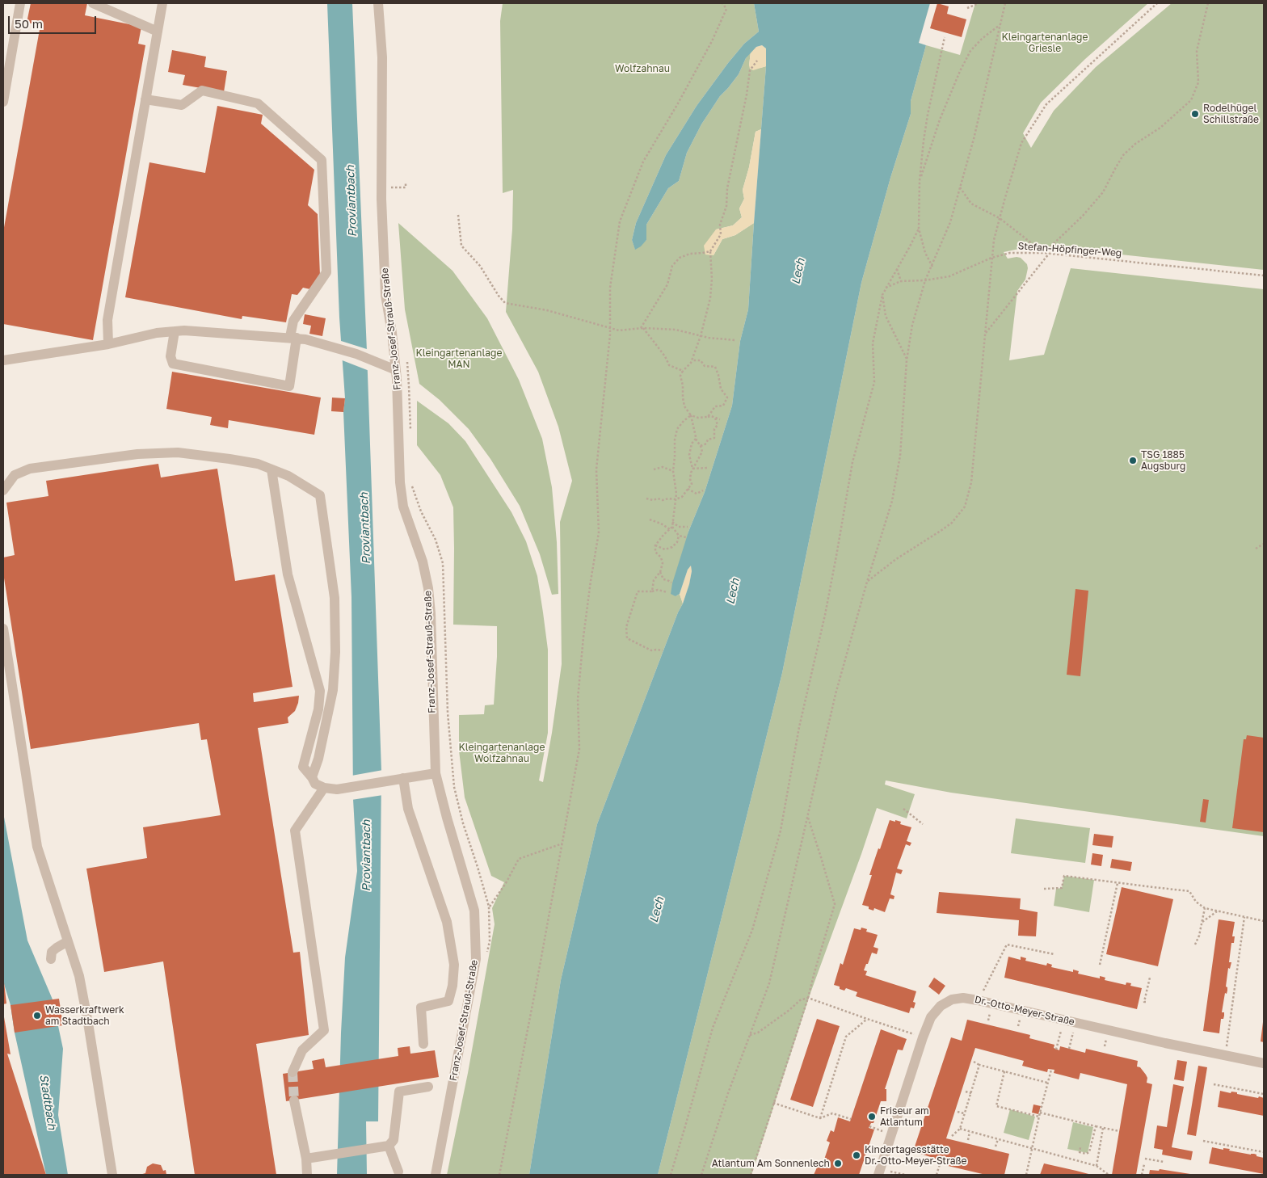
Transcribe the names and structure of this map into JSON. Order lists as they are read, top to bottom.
{
  "streets": {
    "street": ["Franz-Josef-Strauß-Straße", "Dr.-Otto-Meyer-Straße"],
    "path": ["Stefan-Höpfinger-Weg"]
  },
  "water": ["Proviantbach", "Lech", "Stadtbach"],
  "parks": [
    "Kleingartenanlage Griesle",
    "Wolfzahnau",
    "Kleingartenanlage MAN",
    "Kleingartenanlage Wolfzahnau"
  ],
  "places": [
    "Rodelhügel Schillstraße",
    "TSG 1885 Augsburg",
    "Wasserkraftwerk am Stadtbach",
    "Friseur am Atlantum",
    "Kindertagesstätte Dr.-Otto-Meyer-Straße",
    "Atlantum Am Sonnenlech"
  ],
  "scale_bar": "50 m"
}
